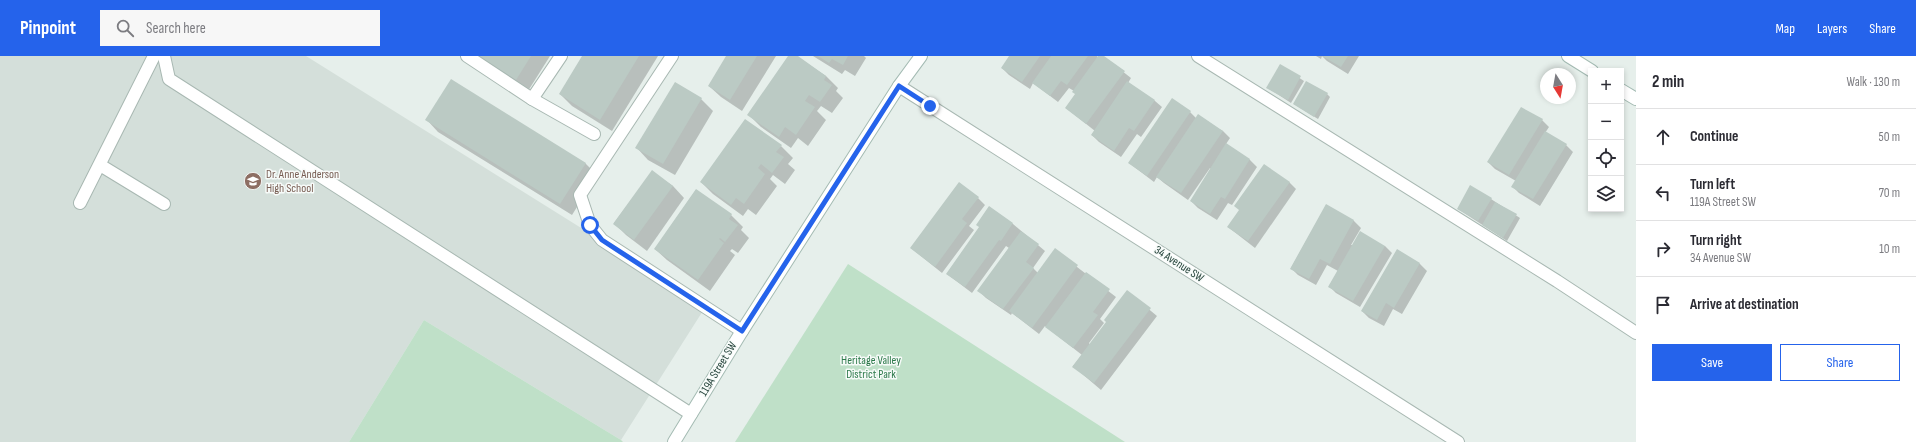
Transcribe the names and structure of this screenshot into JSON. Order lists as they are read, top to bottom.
{
  "streets": {
    "street": ["34 Avenue SW", "119A Street SW"]
  },
  "crossings": [
    ["34 Avenue SW", "119A Street SW"]
  ],
  "parks": ["Heritage Valley District Park"],
  "places": {
    "school or university": ["Dr. Anne Anderson High School"]
  },
  "north": "bottom",
  "page": {
    "header": "Pinpoint",
    "search": "Search here",
    "nav": ["Map", "Layers", "Share"],
    "heading": ["2 min", "Walk · 130 m"],
    "map_buttons": ["+", "−"],
    "list": [
      ["Continue", "50 m"],
      ["Turn left", "119A Street SW", "70 m"],
      ["Turn right", "34 Avenue SW", "10 m"],
      "Arrive at destination"
    ],
    "buttons": ["Save", "Share"]
  }
}
